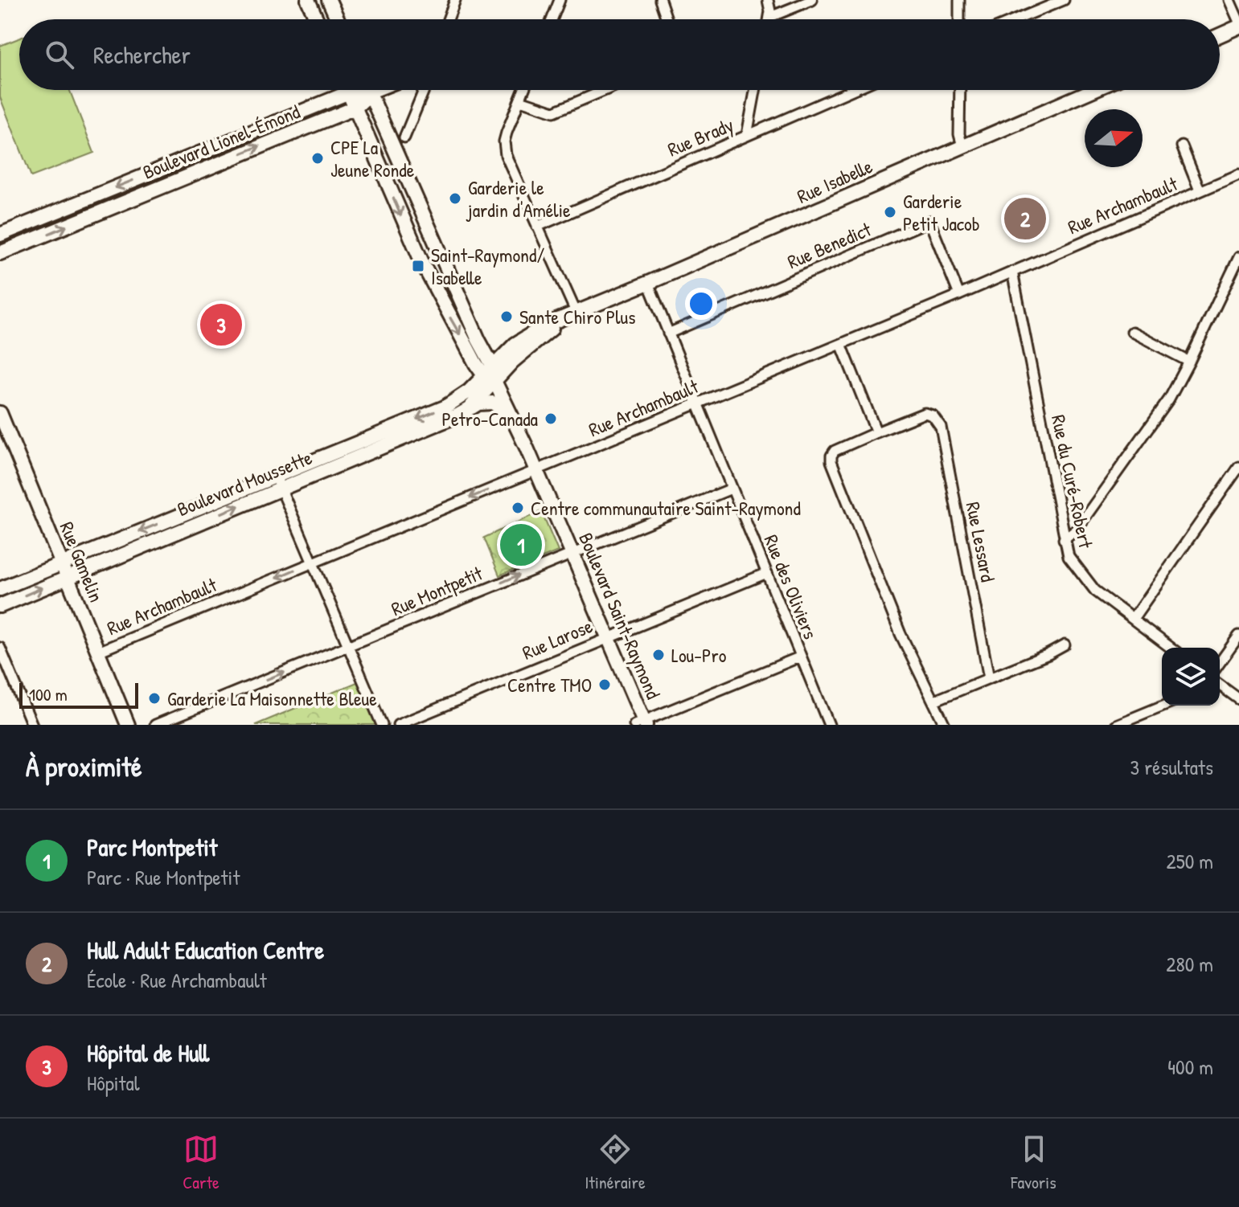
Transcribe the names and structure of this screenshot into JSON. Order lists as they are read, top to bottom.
{
  "streets": {
    "street": [
      "Rue Brady",
      "Boulevard Lionel-Émond",
      "Rue Isabelle",
      "Rue Archambault",
      "Rue Benedict",
      "Rue du Curé-Robert",
      "Boulevard Moussette",
      "Rue Lessard",
      "Rue Gamelin",
      "Rue des Oliviers",
      "Rue Montpetit",
      "Boulevard Saint-Raymond",
      "Rue Larose"
    ]
  },
  "crossings": [
    ["Boulevard Lionel-Émond", "Boulevard Saint-Raymond"],
    ["Rue Isabelle", "Boulevard Moussette"],
    ["Rue Isabelle", "Rue des Oliviers"],
    ["Rue Isabelle", "Boulevard Saint-Raymond"],
    ["Rue Archambault", "Rue Benedict"],
    ["Rue Archambault", "Rue du Curé-Robert"],
    ["Rue Archambault", "Rue Gamelin"],
    ["Rue Archambault", "Rue des Oliviers"],
    ["Rue Archambault", "Boulevard Saint-Raymond"],
    ["Rue Benedict", "Rue des Oliviers"],
    ["Boulevard Moussette", "Rue Gamelin"],
    ["Boulevard Moussette", "Boulevard Saint-Raymond"],
    ["Rue des Oliviers", "Rue Montpetit"],
    ["Rue des Oliviers", "Rue Larose"],
    ["Rue Montpetit", "Boulevard Saint-Raymond"],
    ["Boulevard Saint-Raymond", "Rue Larose"]
  ],
  "one_way": ["Rue Archambault", "Rue Montpetit"],
  "places": {
    "other": [
      "CPE La Jeune Ronde",
      "Garderie le jardin d'Amélie",
      "Garderie Petit Jacob",
      "Sante Chiro Plus",
      "Petro-Canada",
      "Centre communautaire Saint-Raymond",
      "Lou-Pro",
      "Centre TMO",
      "Garderie La Maisonnette Bleue"
    ],
    "transit": ["Saint-Raymond/ Isabelle"]
  },
  "scale_bar": "100 m",
  "north": "right",
  "page": {
    "search": "Rechercher",
    "pins": ["2", "3", "1"],
    "scale": "100 m",
    "heading": ["À proximité", "3 résultats"],
    "list": [
      {
        "mark": "1",
        "name": "Parc Montpetit",
        "note": "Parc · Rue Montpetit",
        "value": "250 m"
      },
      {
        "mark": "2",
        "name": "Hull Adult Education Centre",
        "note": "École · Rue Archambault",
        "value": "280 m"
      },
      {
        "mark": "3",
        "name": "Hôpital de Hull",
        "note": "Hôpital",
        "value": "400 m"
      }
    ],
    "nav": ["Carte", "Itinéraire", "Favoris"]
  }
}
